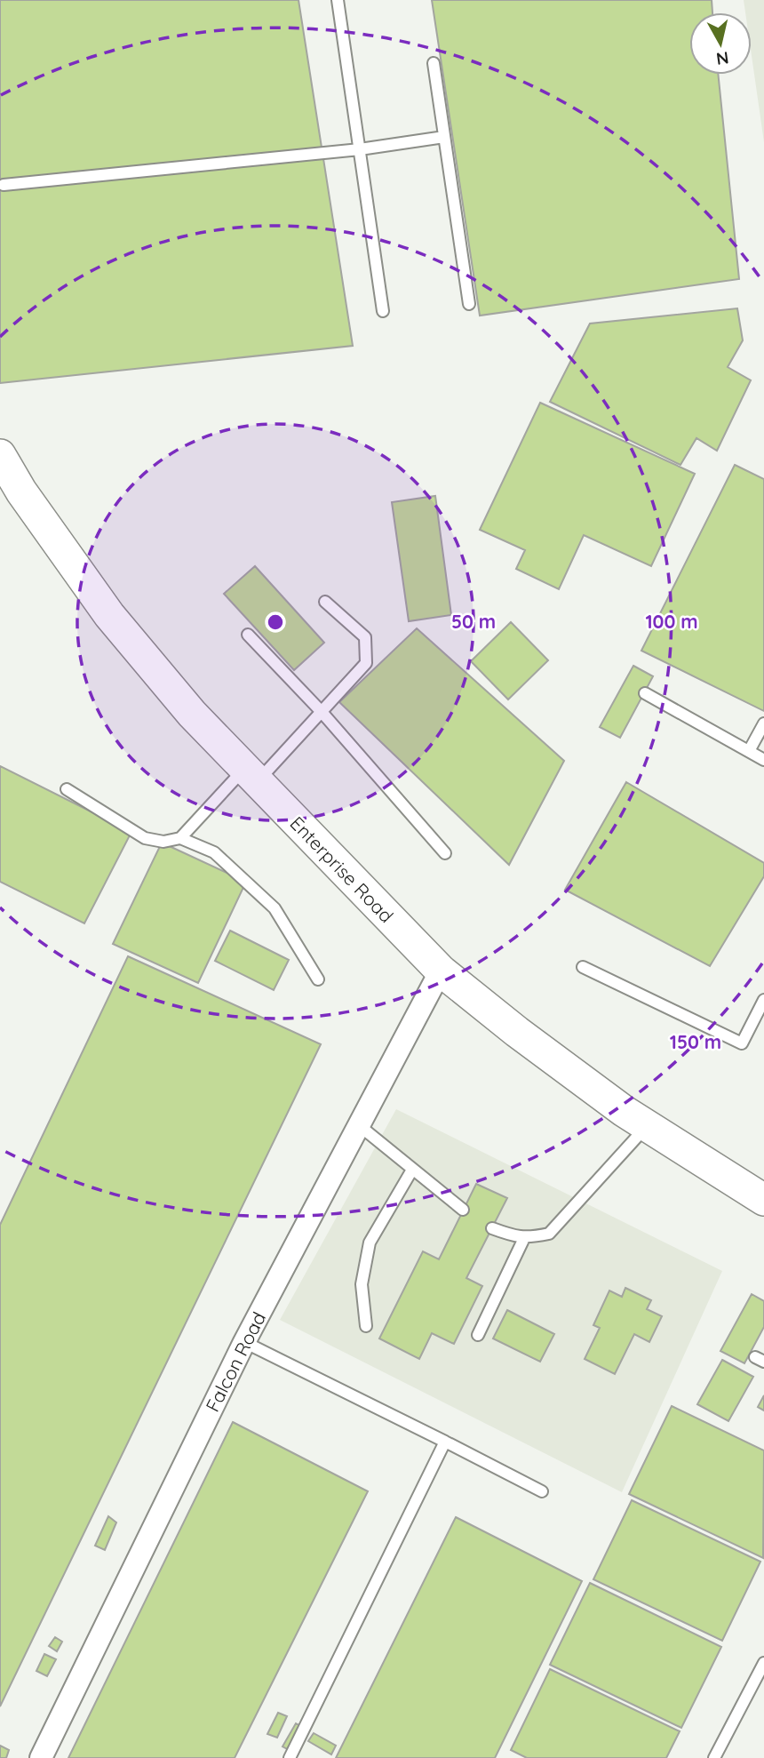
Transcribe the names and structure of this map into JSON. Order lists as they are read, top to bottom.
{
  "streets": {
    "main road": ["Enterprise Road"],
    "street": ["Falcon Road"]
  },
  "crossings": [
    ["Enterprise Road", "Falcon Road"]
  ],
  "north": "bottom",
  "rings": ["50 m", "100 m", "150 m"]
}
